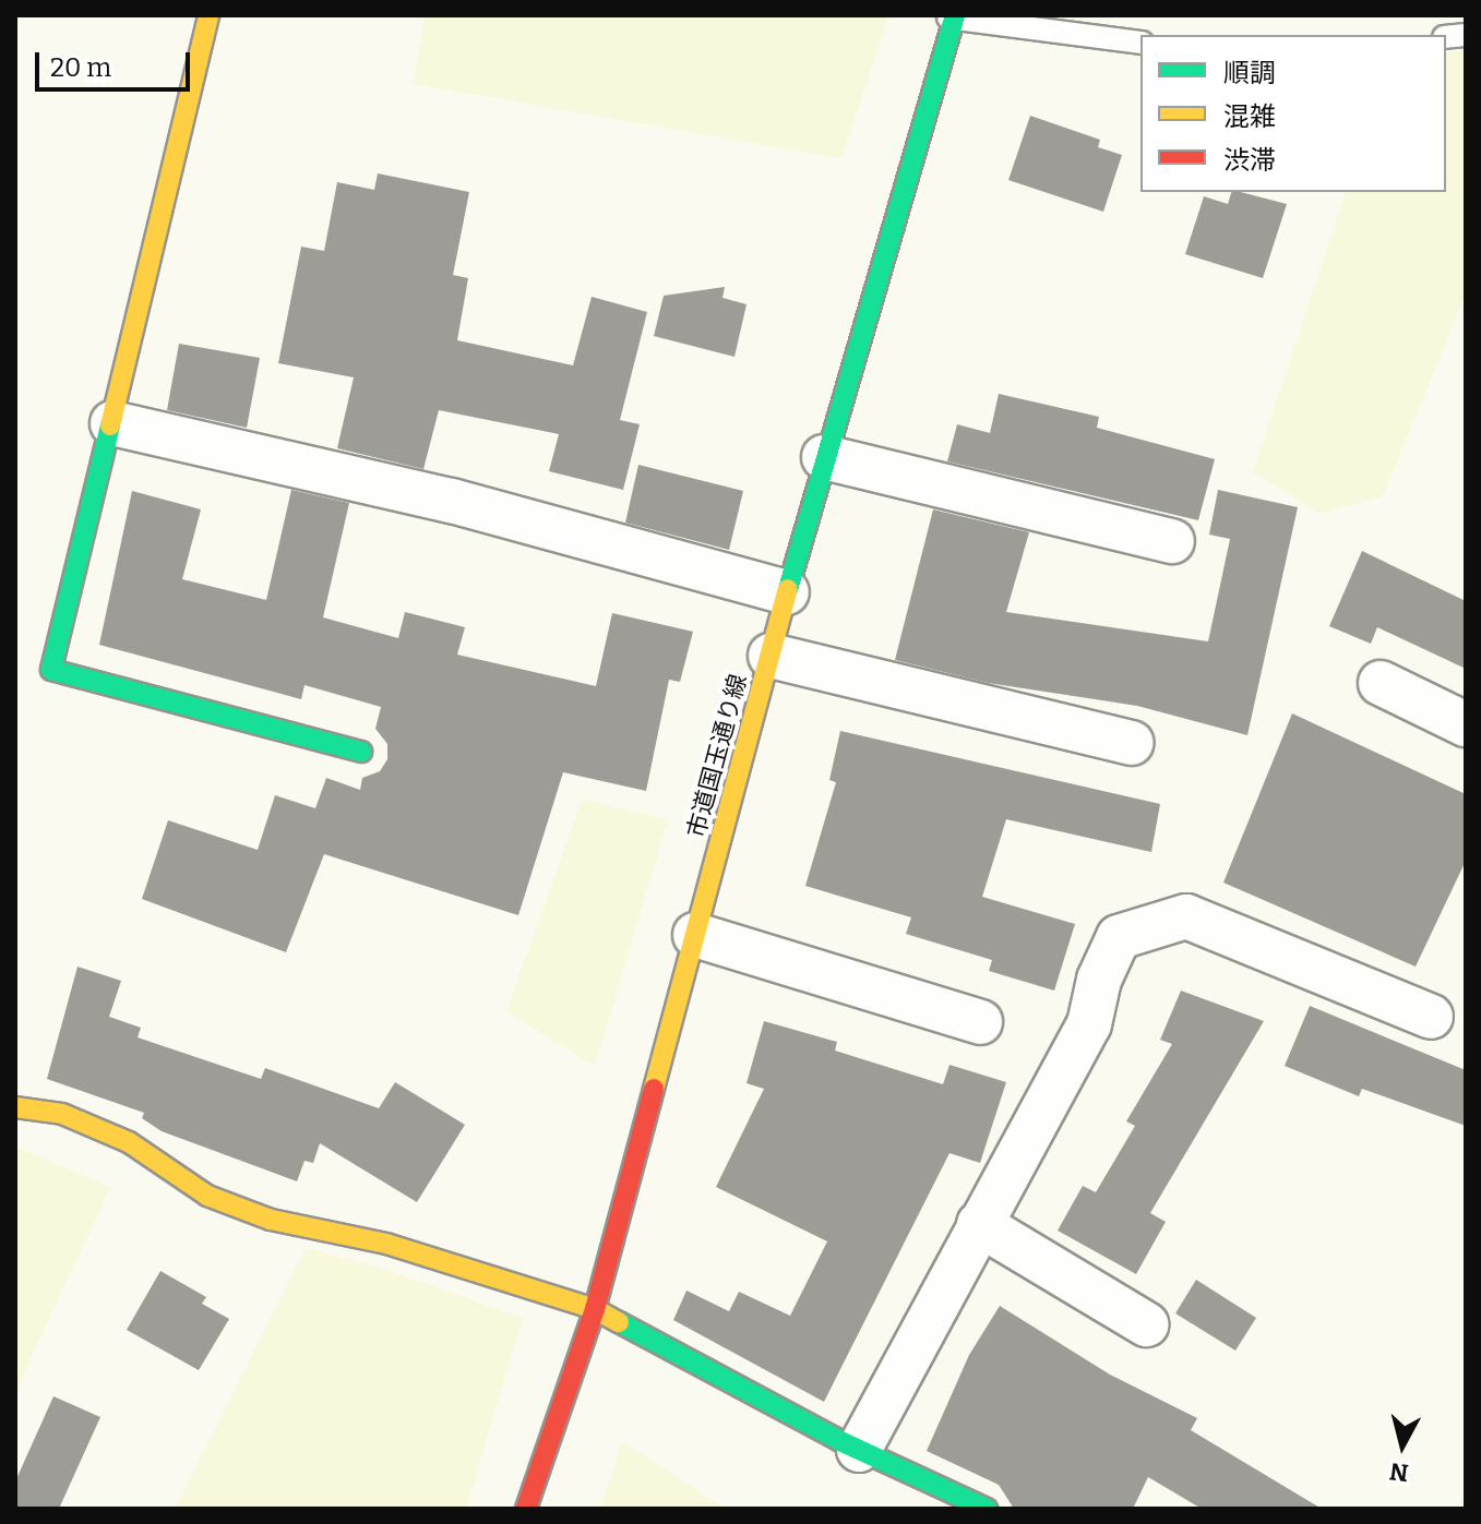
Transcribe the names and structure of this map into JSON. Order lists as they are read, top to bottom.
{
  "streets": {
    "street": ["市道国玉通り線"]
  },
  "legend": ["順調", "混雑", "渋滞"],
  "scale_bar": "20 m",
  "north": "bottom"
}
